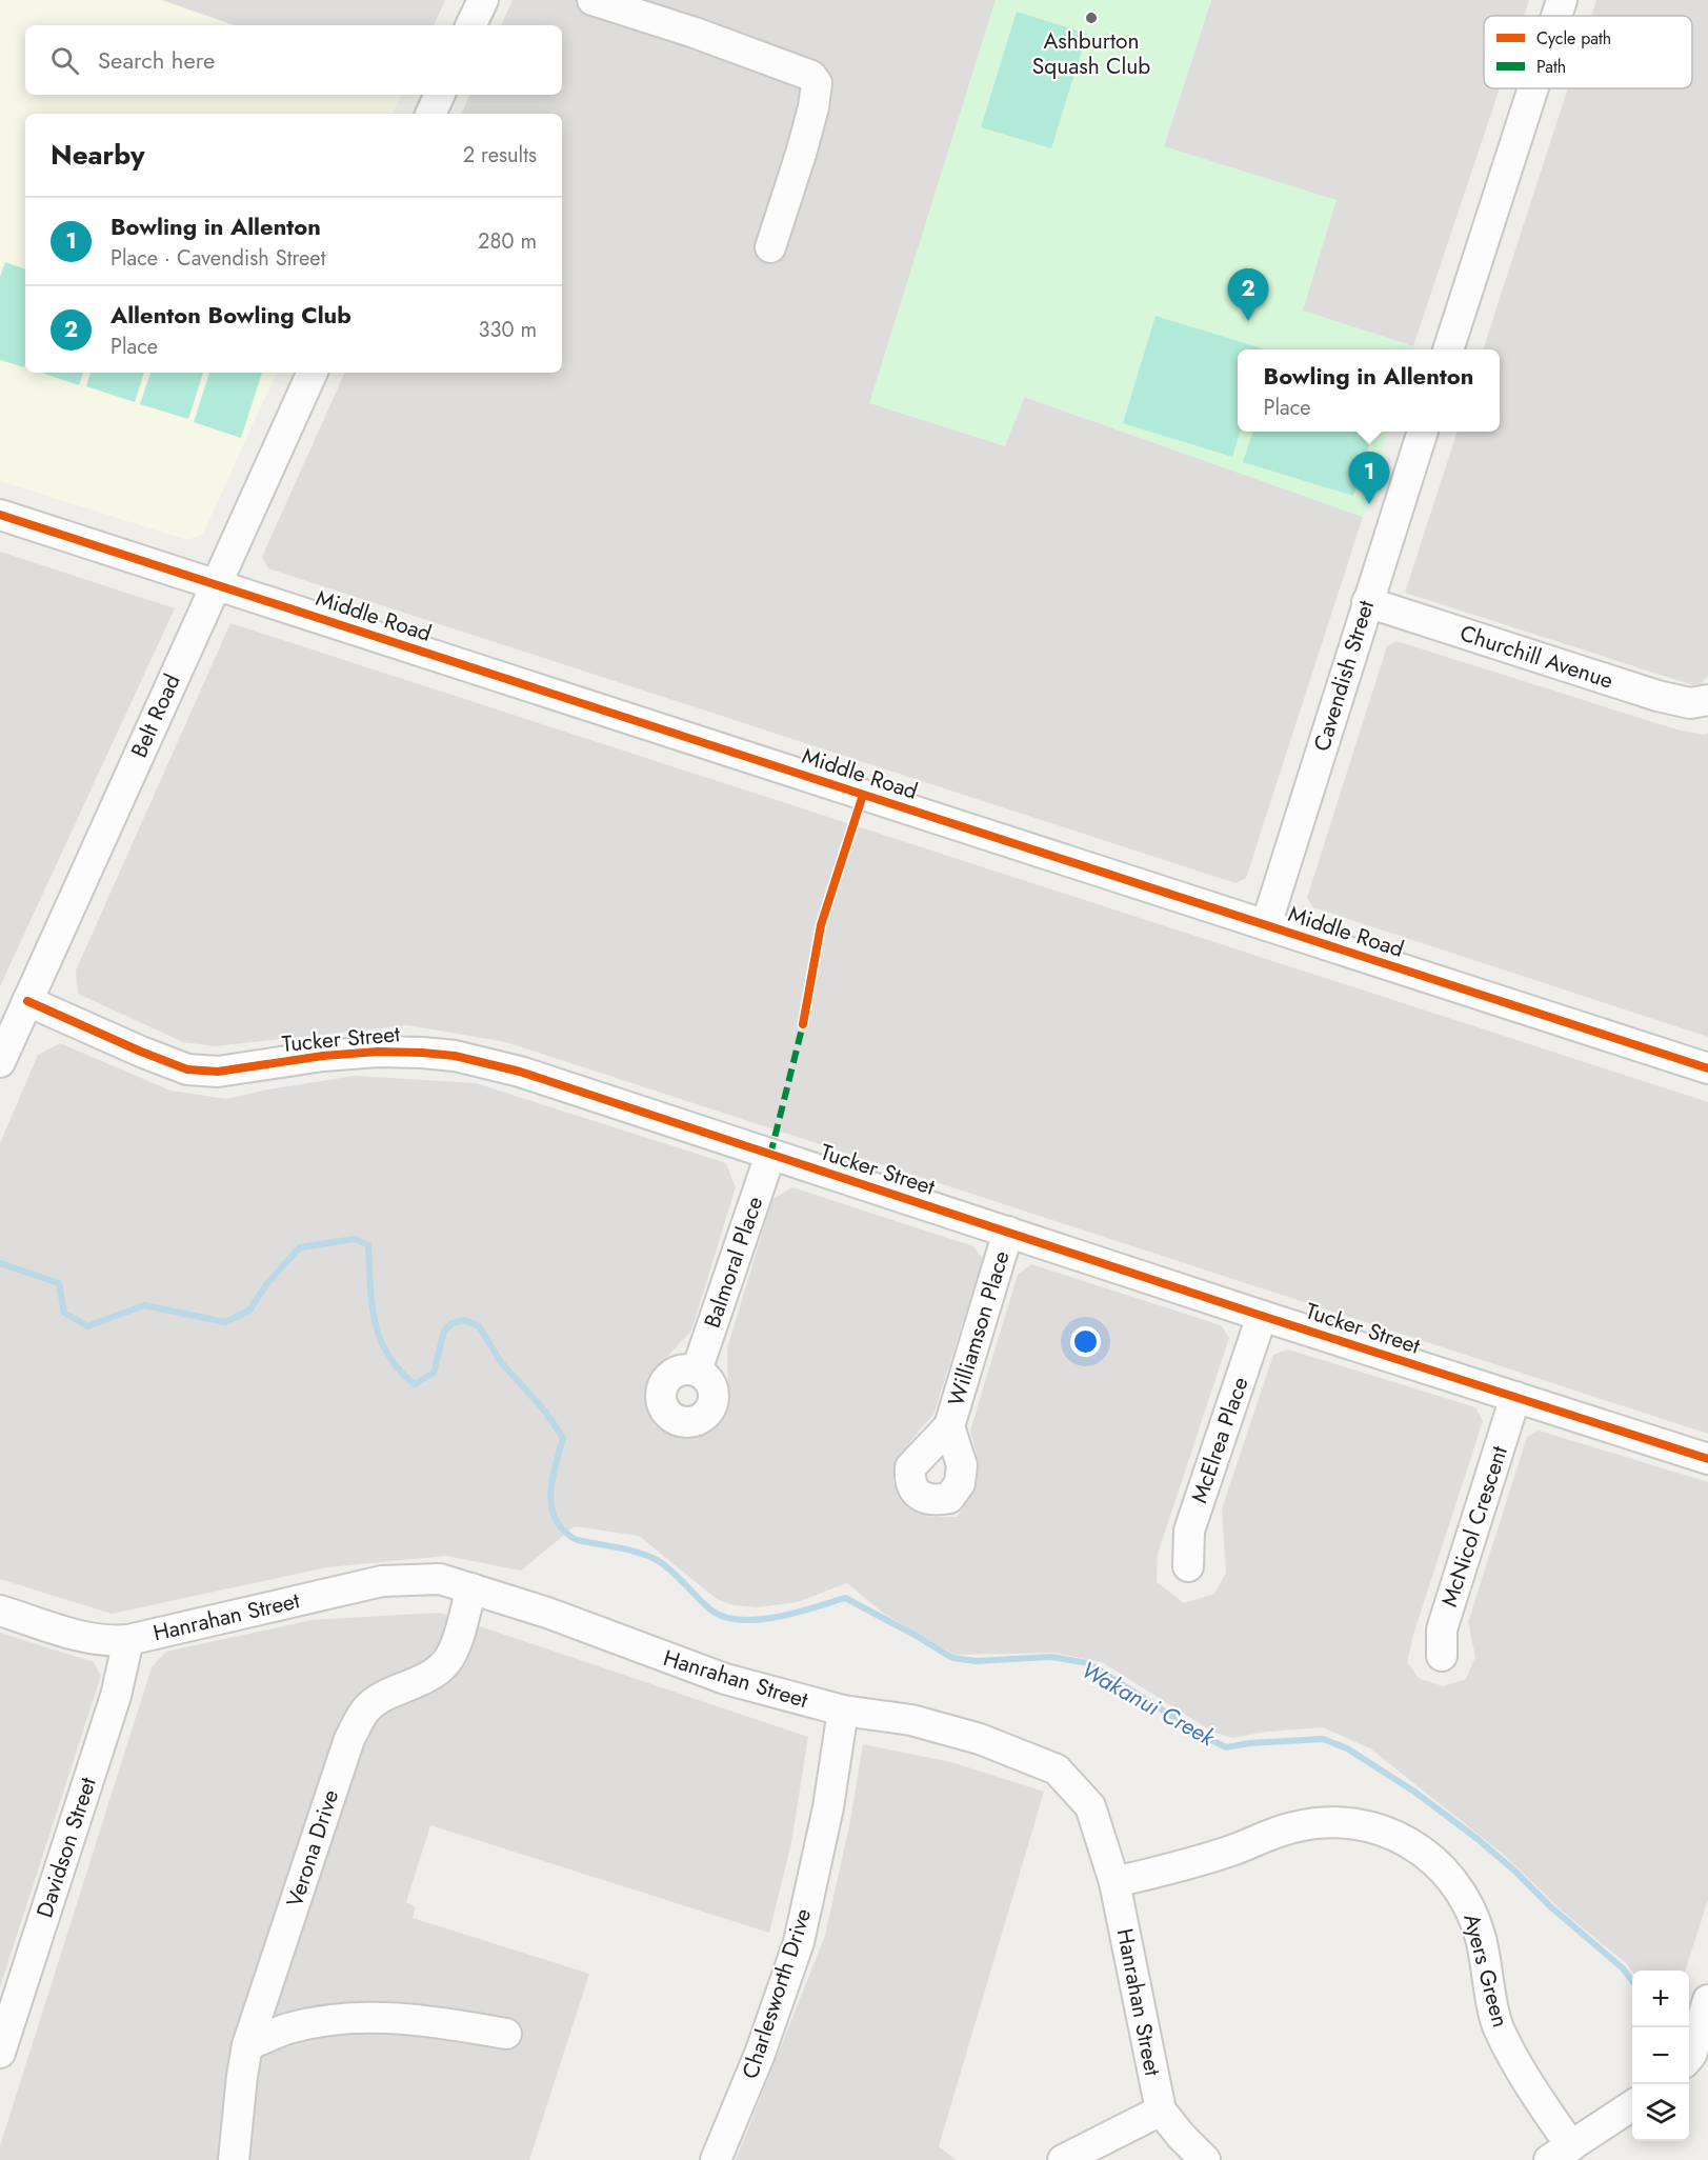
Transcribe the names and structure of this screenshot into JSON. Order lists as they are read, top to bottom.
{
  "streets": {
    "street": [
      "Middle Road",
      "Churchill Avenue",
      "Cavendish Street",
      "Belt Road",
      "Tucker Street",
      "Balmoral Place",
      "Williamson Place",
      "McElrea Place",
      "McNicol Crescent",
      "Hanrahan Street",
      "Davidson Street",
      "Verona Drive",
      "Ayers Green",
      "Charlesworth Drive"
    ]
  },
  "crossings": [
    ["Middle Road", "Cavendish Street"],
    ["Middle Road", "Belt Road"],
    ["Churchill Avenue", "Cavendish Street"],
    ["Belt Road", "Tucker Street"],
    ["Tucker Street", "Balmoral Place"],
    ["Tucker Street", "Williamson Place"],
    ["Tucker Street", "McElrea Place"],
    ["Tucker Street", "McNicol Crescent"],
    ["Hanrahan Street", "Davidson Street"],
    ["Hanrahan Street", "Verona Drive"],
    ["Hanrahan Street", "Ayers Green"],
    ["Hanrahan Street", "Charlesworth Drive"]
  ],
  "water": ["Wakanui Creek"],
  "places": ["Ashburton Squash Club"],
  "legend": ["Cycle path", "Path"],
  "page": {
    "search": "Search here",
    "heading": ["Nearby", "2 results"],
    "list": [
      {
        "mark": "1",
        "name": "Bowling in Allenton",
        "note": "Place · Cavendish Street",
        "value": "280 m"
      },
      {
        "mark": "2",
        "name": "Allenton Bowling Club",
        "note": "Place",
        "value": "330 m"
      }
    ],
    "pins": ["2", "1"],
    "popup": ["Bowling in Allenton", "Place"],
    "map_buttons": ["+", "−"]
  }
}
